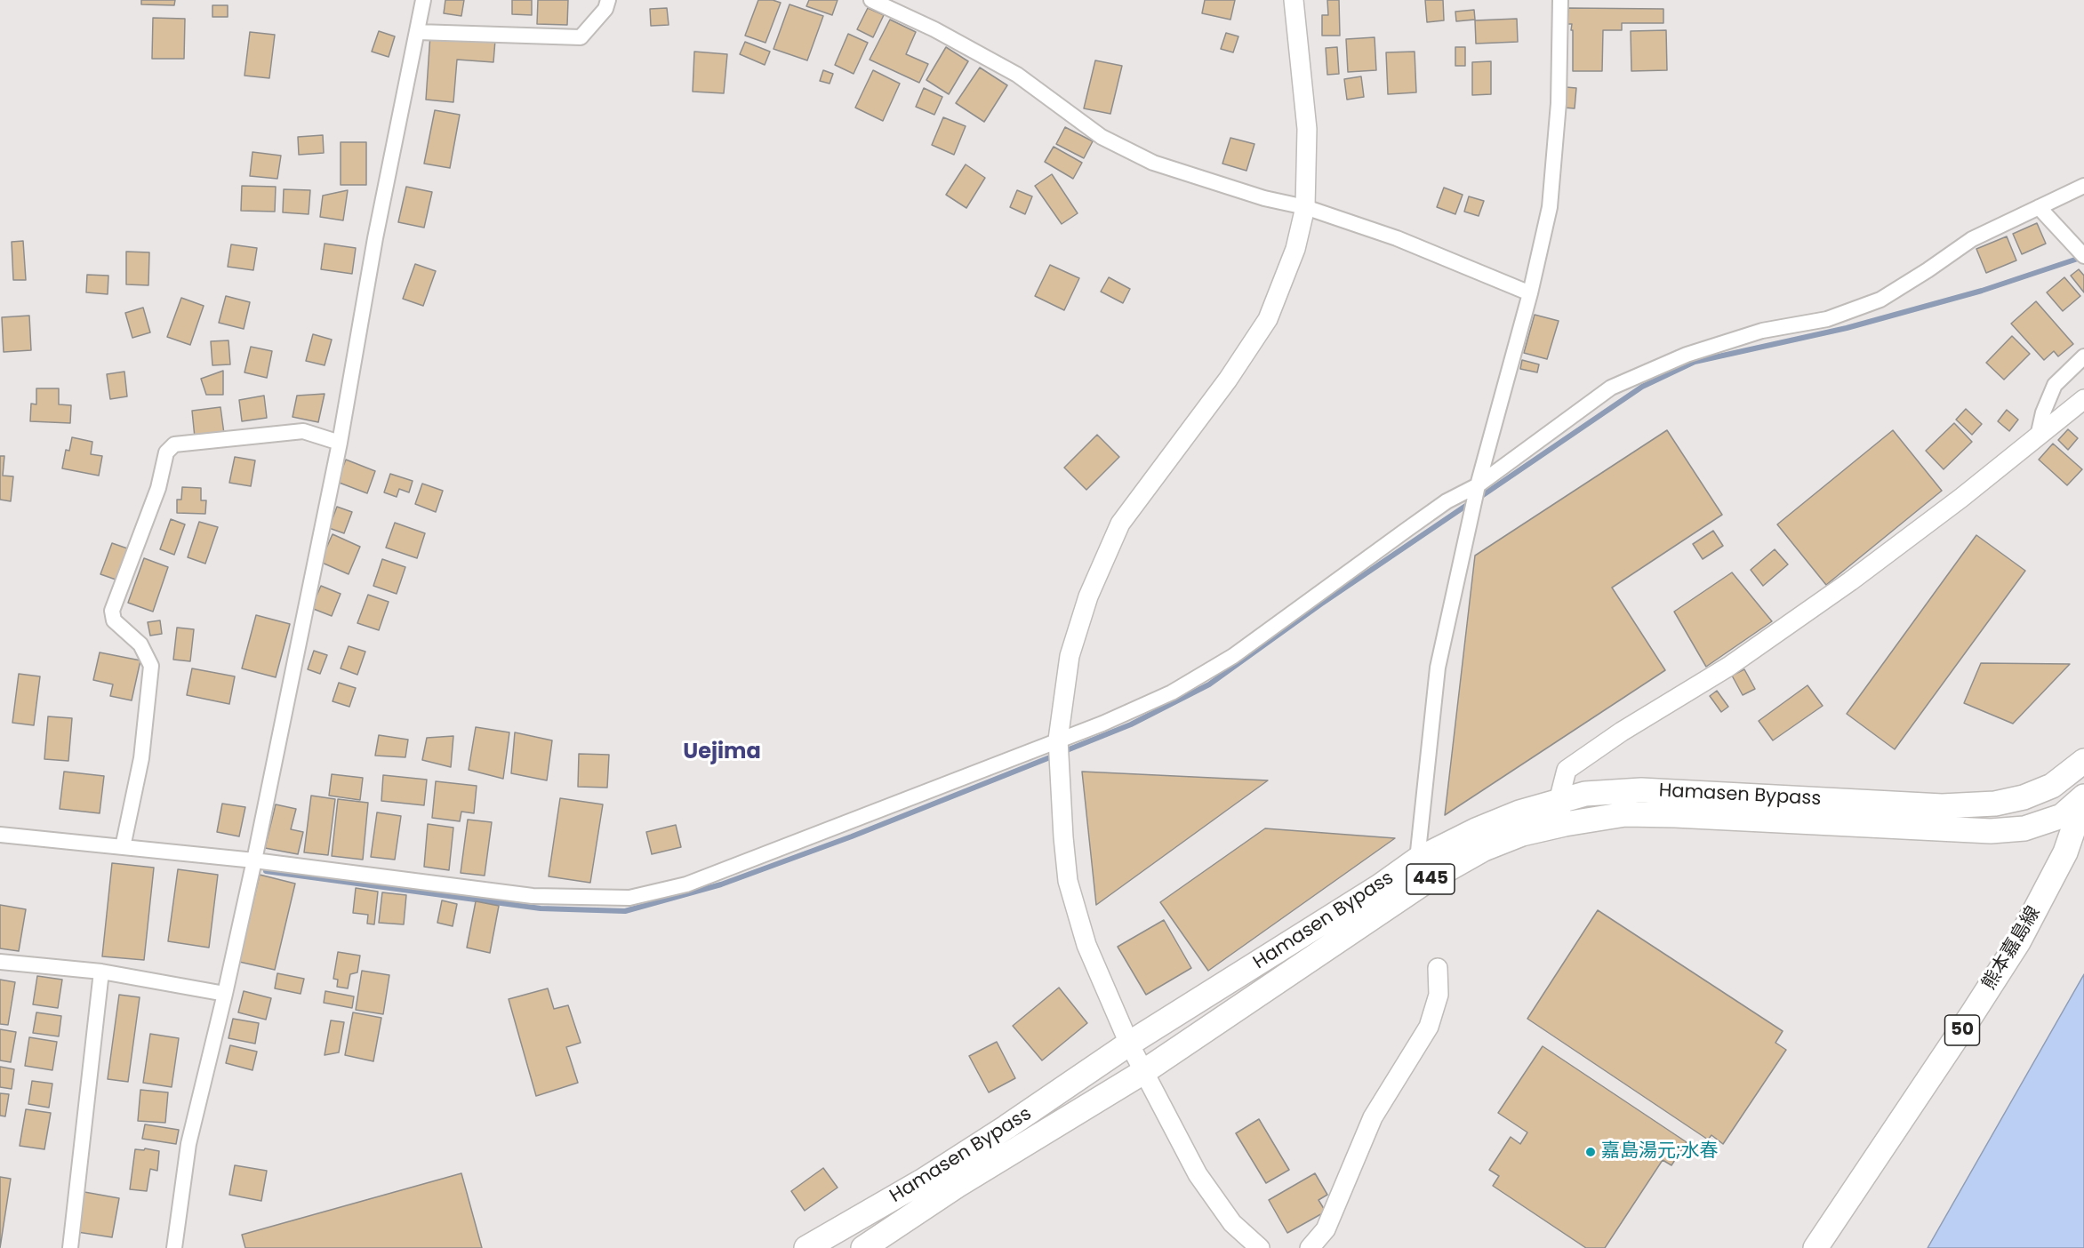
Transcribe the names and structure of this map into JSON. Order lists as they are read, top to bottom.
{
  "streets": {
    "main road": [
      "Hamasen Bypass",
      "445",
      "熊本嘉島線",
      "50"
    ]
  },
  "crossings": [
    ["Hamasen Bypass", "熊本嘉島線"]
  ],
  "districts": ["Uejima"],
  "places": ["嘉島湯元;水春"]
}
